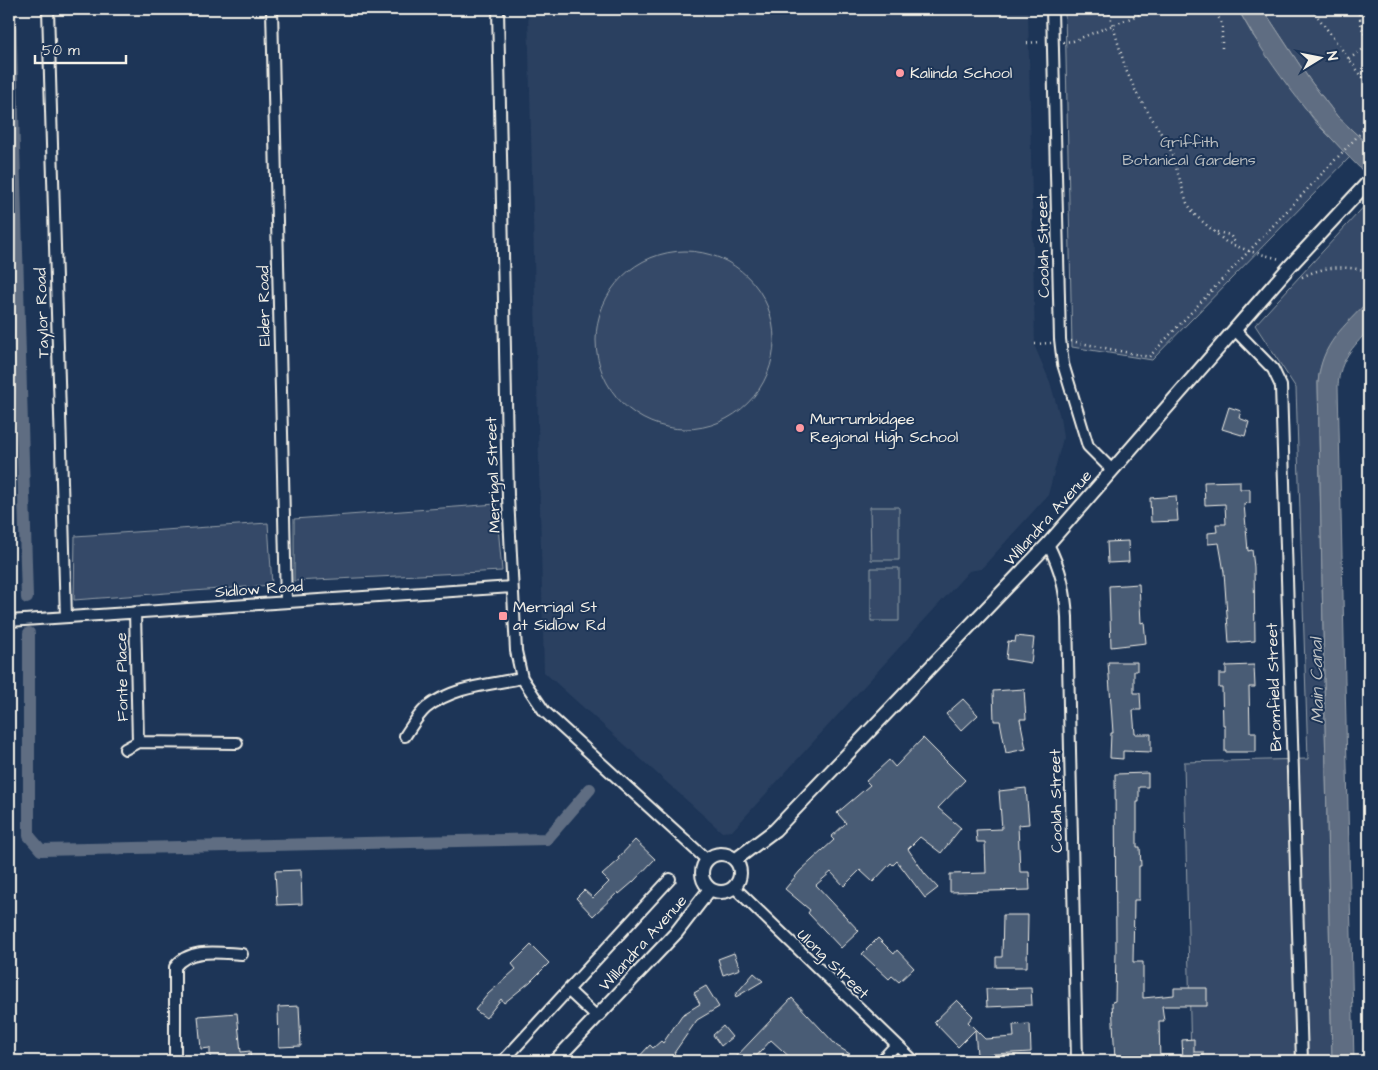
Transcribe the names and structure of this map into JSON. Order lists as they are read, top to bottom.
{
  "streets": {
    "street": [
      "Coolah Street",
      "Elder Road",
      "Taylor Road",
      "Merrigal Street",
      "Willandra Avenue",
      "Sidlow Road",
      "Fonte Place",
      "Bromfield Street",
      "Ulong Street"
    ]
  },
  "crossings": [
    ["Coolah Street", "Willandra Avenue"],
    ["Elder Road", "Sidlow Road"],
    ["Taylor Road", "Sidlow Road"],
    ["Merrigal Street", "Willandra Avenue"],
    ["Merrigal Street", "Sidlow Road"],
    ["Merrigal Street", "Ulong Street"],
    ["Willandra Avenue", "Bromfield Street"],
    ["Willandra Avenue", "Ulong Street"],
    ["Sidlow Road", "Fonte Place"]
  ],
  "water": ["Main Canal"],
  "parks": ["Griffith Botanical Gardens"],
  "places": {
    "other": ["Kalinda School", "Murrumbidgee Regional High School"],
    "transit": ["Merrigal St at Sidlow Rd"]
  },
  "scale_bar": "50 m",
  "north": "right"
}
